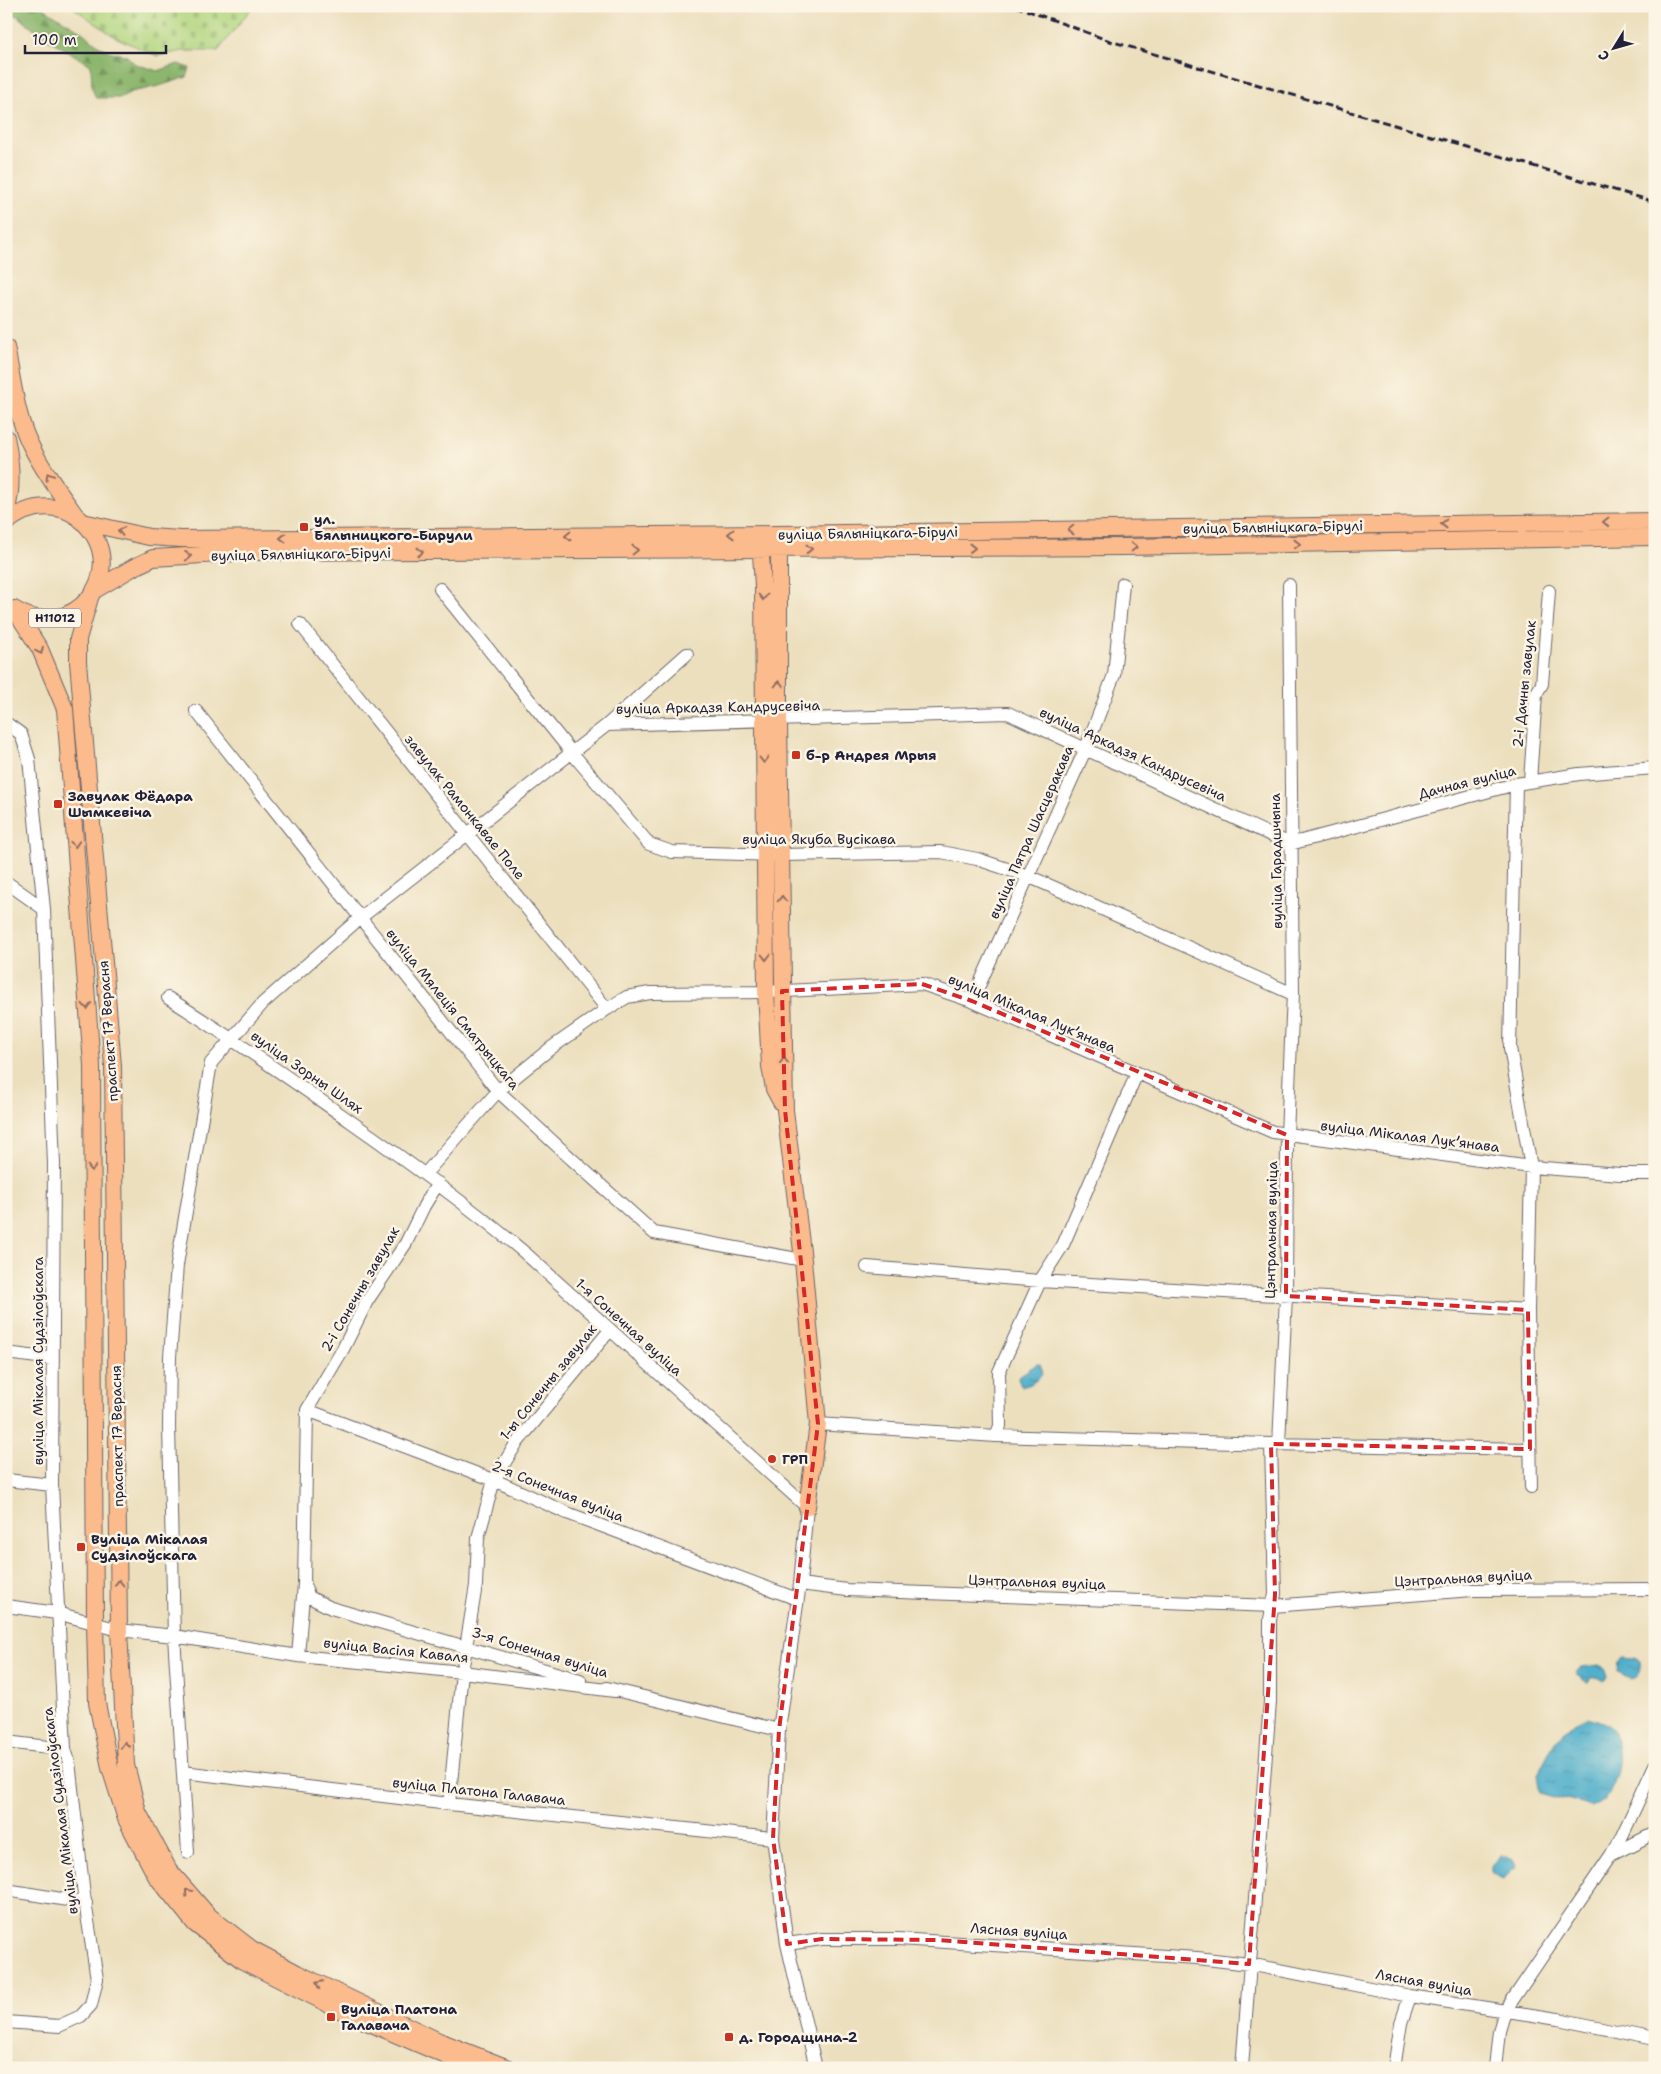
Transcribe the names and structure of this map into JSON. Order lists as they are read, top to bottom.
{
  "streets": {
    "main road": ["вуліца Бялыніцкага-Бірулі", "Н11012", "праспект 17 Верасня"],
    "street": [
      "2-і Дачны завулак",
      "вуліца Аркадзя Кандрусевіча",
      "Дачная вуліца",
      "завулак Рамонкавае Поле",
      "вуліца Пятра Шасцеракава",
      "вуліца Якуба Вусікава",
      "вуліца Гарадшчына",
      "вуліца Мялеція Сматрыцкага",
      "вуліца Мікалая Лукʼянава",
      "вуліца Зорны Шлях",
      "Цэнтральная вуліца",
      "2-і Сонечны завулак",
      "1-я Сонечная вуліца",
      "вуліца Мікалая Судзілоўскага",
      "1-ы Сонечны завулак",
      "2-я Сонечная вуліца",
      "вуліца Васіля Каваля",
      "3-я Сонечная вуліца",
      "вуліца Платона Галавача",
      "Лясная вуліца"
    ]
  },
  "crossings": [
    ["вуліца Бялыніцкага-Бірулі", "Н11012"],
    ["вуліца Бялыніцкага-Бірулі", "праспект 17 Верасня"],
    ["Н11012", "праспект 17 Верасня"],
    ["2-і Дачны завулак", "Дачная вуліца"],
    ["вуліца Аркадзя Кандрусевіча", "Дачная вуліца"],
    ["вуліца Аркадзя Кандрусевіча", "завулак Рамонкавае Поле"],
    ["вуліца Аркадзя Кандрусевіча", "вуліца Пятра Шасцеракава"],
    ["вуліца Аркадзя Кандрусевіча", "вуліца Якуба Вусікава"],
    ["вуліца Аркадзя Кандрусевіча", "вуліца Гарадшчына"],
    ["вуліца Аркадзя Кандрусевіча", "вуліца Мялеція Сматрыцкага"],
    ["вуліца Аркадзя Кандрусевіча", "вуліца Зорны Шлях"],
    ["Дачная вуліца", "вуліца Гарадшчына"],
    ["завулак Рамонкавае Поле", "вуліца Мікалая Лукʼянава"],
    ["вуліца Пятра Шасцеракава", "вуліца Якуба Вусікава"],
    ["вуліца Пятра Шасцеракава", "вуліца Мікалая Лукʼянава"],
    ["вуліца Якуба Вусікава", "вуліца Гарадшчына"],
    ["вуліца Гарадшчына", "вуліца Мікалая Лукʼянава"],
    ["вуліца Гарадшчына", "Цэнтральная вуліца"],
    ["вуліца Мялеція Сматрыцкага", "вуліца Мікалая Лукʼянава"],
    ["вуліца Мікалая Лукʼянава", "вуліца Зорны Шлях"],
    ["вуліца Мікалая Лукʼянава", "Цэнтральная вуліца"],
    ["вуліца Мікалая Лукʼянава", "1-я Сонечная вуліца"],
    ["праспект 17 Верасня", "вуліца Васіля Каваля"],
    ["вуліца Зорны Шлях", "1-я Сонечная вуліца"],
    ["Цэнтральная вуліца", "Лясная вуліца"],
    ["2-і Сонечны завулак", "1-я Сонечная вуліца"],
    ["2-і Сонечны завулак", "2-я Сонечная вуліца"],
    ["1-я Сонечная вуліца", "1-ы Сонечны завулак"],
    ["вуліца Мікалая Судзілоўскага", "вуліца Васіля Каваля"],
    ["1-ы Сонечны завулак", "2-я Сонечная вуліца"],
    ["1-ы Сонечны завулак", "вуліца Васіля Каваля"],
    ["1-ы Сонечны завулак", "3-я Сонечная вуліца"],
    ["1-ы Сонечны завулак", "вуліца Платона Галавача"],
    ["вуліца Васіля Каваля", "3-я Сонечная вуліца"]
  ],
  "places": {
    "transit": [
      "ул. Бялыницкого-Бирули",
      "б-р Андрея Мрыя",
      "Завулак Фёдара Шымкевіча",
      "Вуліца Мікалая Судзілоўскага",
      "Вуліца Платона Галавача",
      "д. Городщина-2"
    ],
    "other": ["ГРП"]
  },
  "scale_bar": "100 m",
  "north": "bottom left"
}
